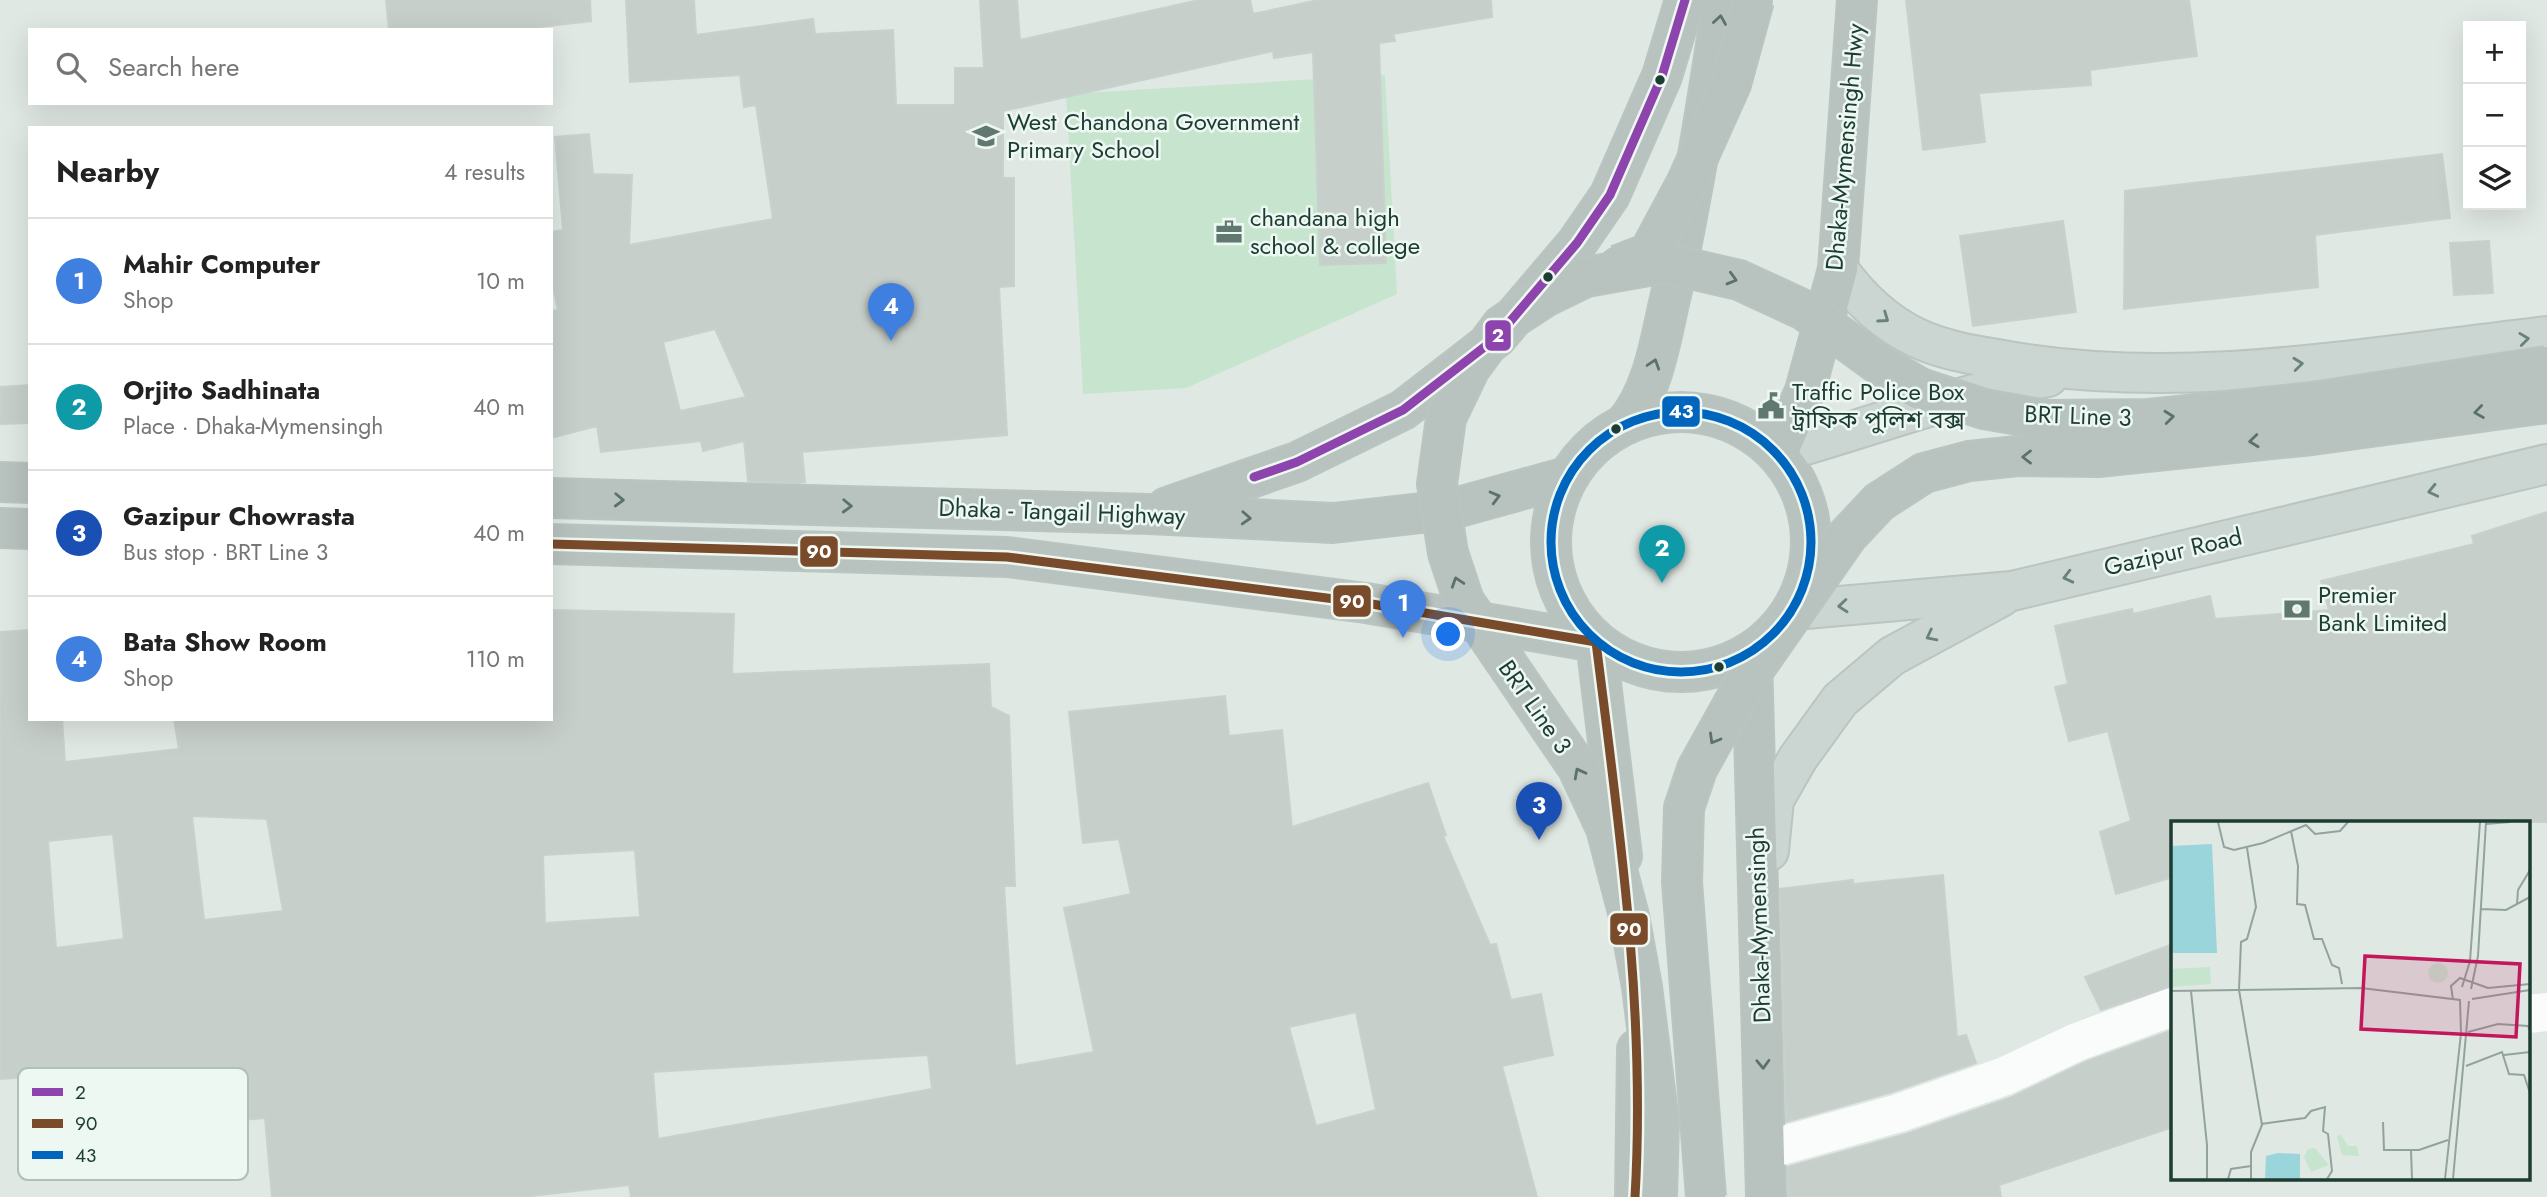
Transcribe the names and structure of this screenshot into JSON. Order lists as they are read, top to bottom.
{
  "streets": {
    "highway": [
      "Dhaka-Mymensingh Hwy",
      "BRT Line 3",
      "Dhaka - Tangail Highway",
      "Dhaka-Mymensingh"
    ],
    "main road": ["Gazipur Road"]
  },
  "places": {
    "school or university": ["West Chandona Government Primary School"],
    "office": ["chandana high school & college"],
    "public building": ["Traffic Police Box ট্রাফিক পুলিশ বক্স"],
    "bank": ["Premier Bank Limited"]
  },
  "lines": ["transit line 2", "transit line 43", "transit line 90"],
  "legend": ["2", "90", "43"],
  "page": {
    "map_buttons": ["+", "−"],
    "search": "Search here",
    "heading": ["Nearby", "4 results"],
    "list": [
      {
        "mark": "1",
        "name": "Mahir Computer",
        "note": "Shop",
        "value": "10 m"
      },
      {
        "mark": "2",
        "name": "Orjito Sadhinata",
        "note": "Place · Dhaka-Mymensingh",
        "value": "40 m"
      },
      {
        "mark": "3",
        "name": "Gazipur Chowrasta",
        "note": "Bus stop · BRT Line 3",
        "value": "40 m"
      },
      {
        "mark": "4",
        "name": "Bata Show Room",
        "note": "Shop",
        "value": "110 m"
      }
    ],
    "pins": [
      "4",
      "2",
      "1",
      "3"
    ]
  }
}
